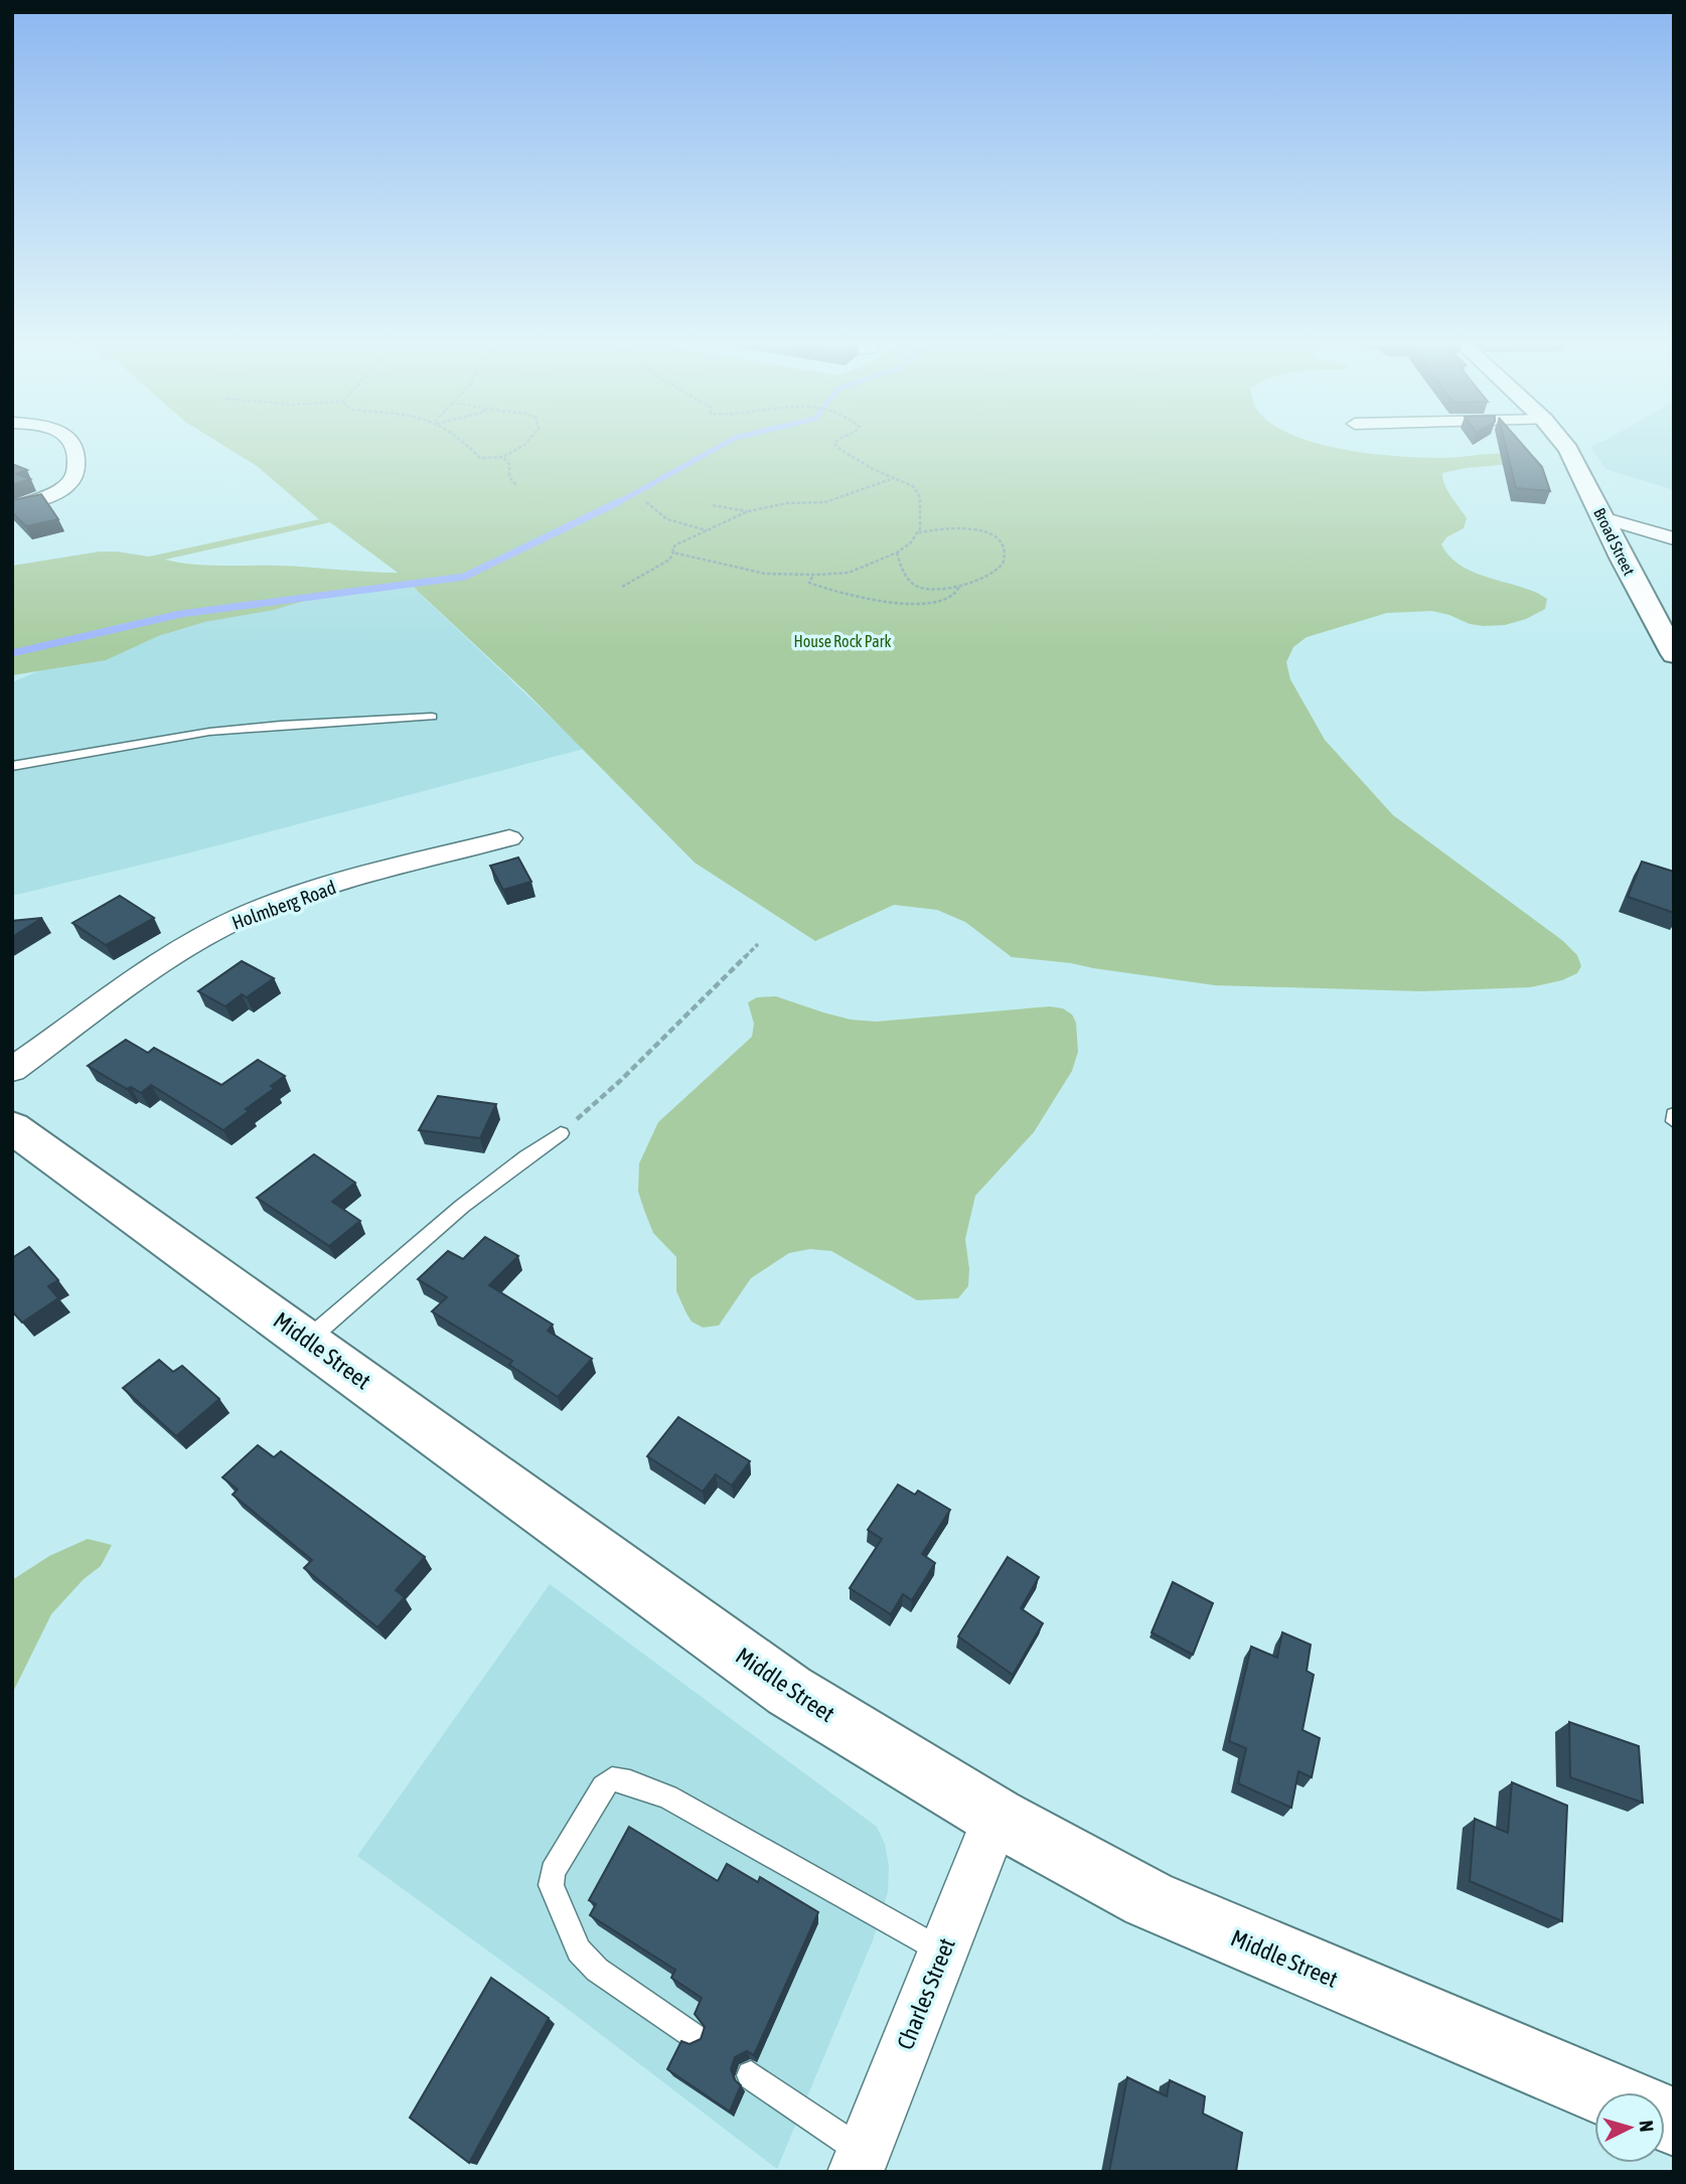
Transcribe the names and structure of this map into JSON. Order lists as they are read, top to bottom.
{
  "streets": {
    "main road": ["Broad Street", "Middle Street"],
    "street": ["Holmberg Road", "Charles Street"]
  },
  "crossings": [
    ["Middle Street", "Charles Street"]
  ],
  "parks": ["House Rock Park"],
  "north": "right"
}
